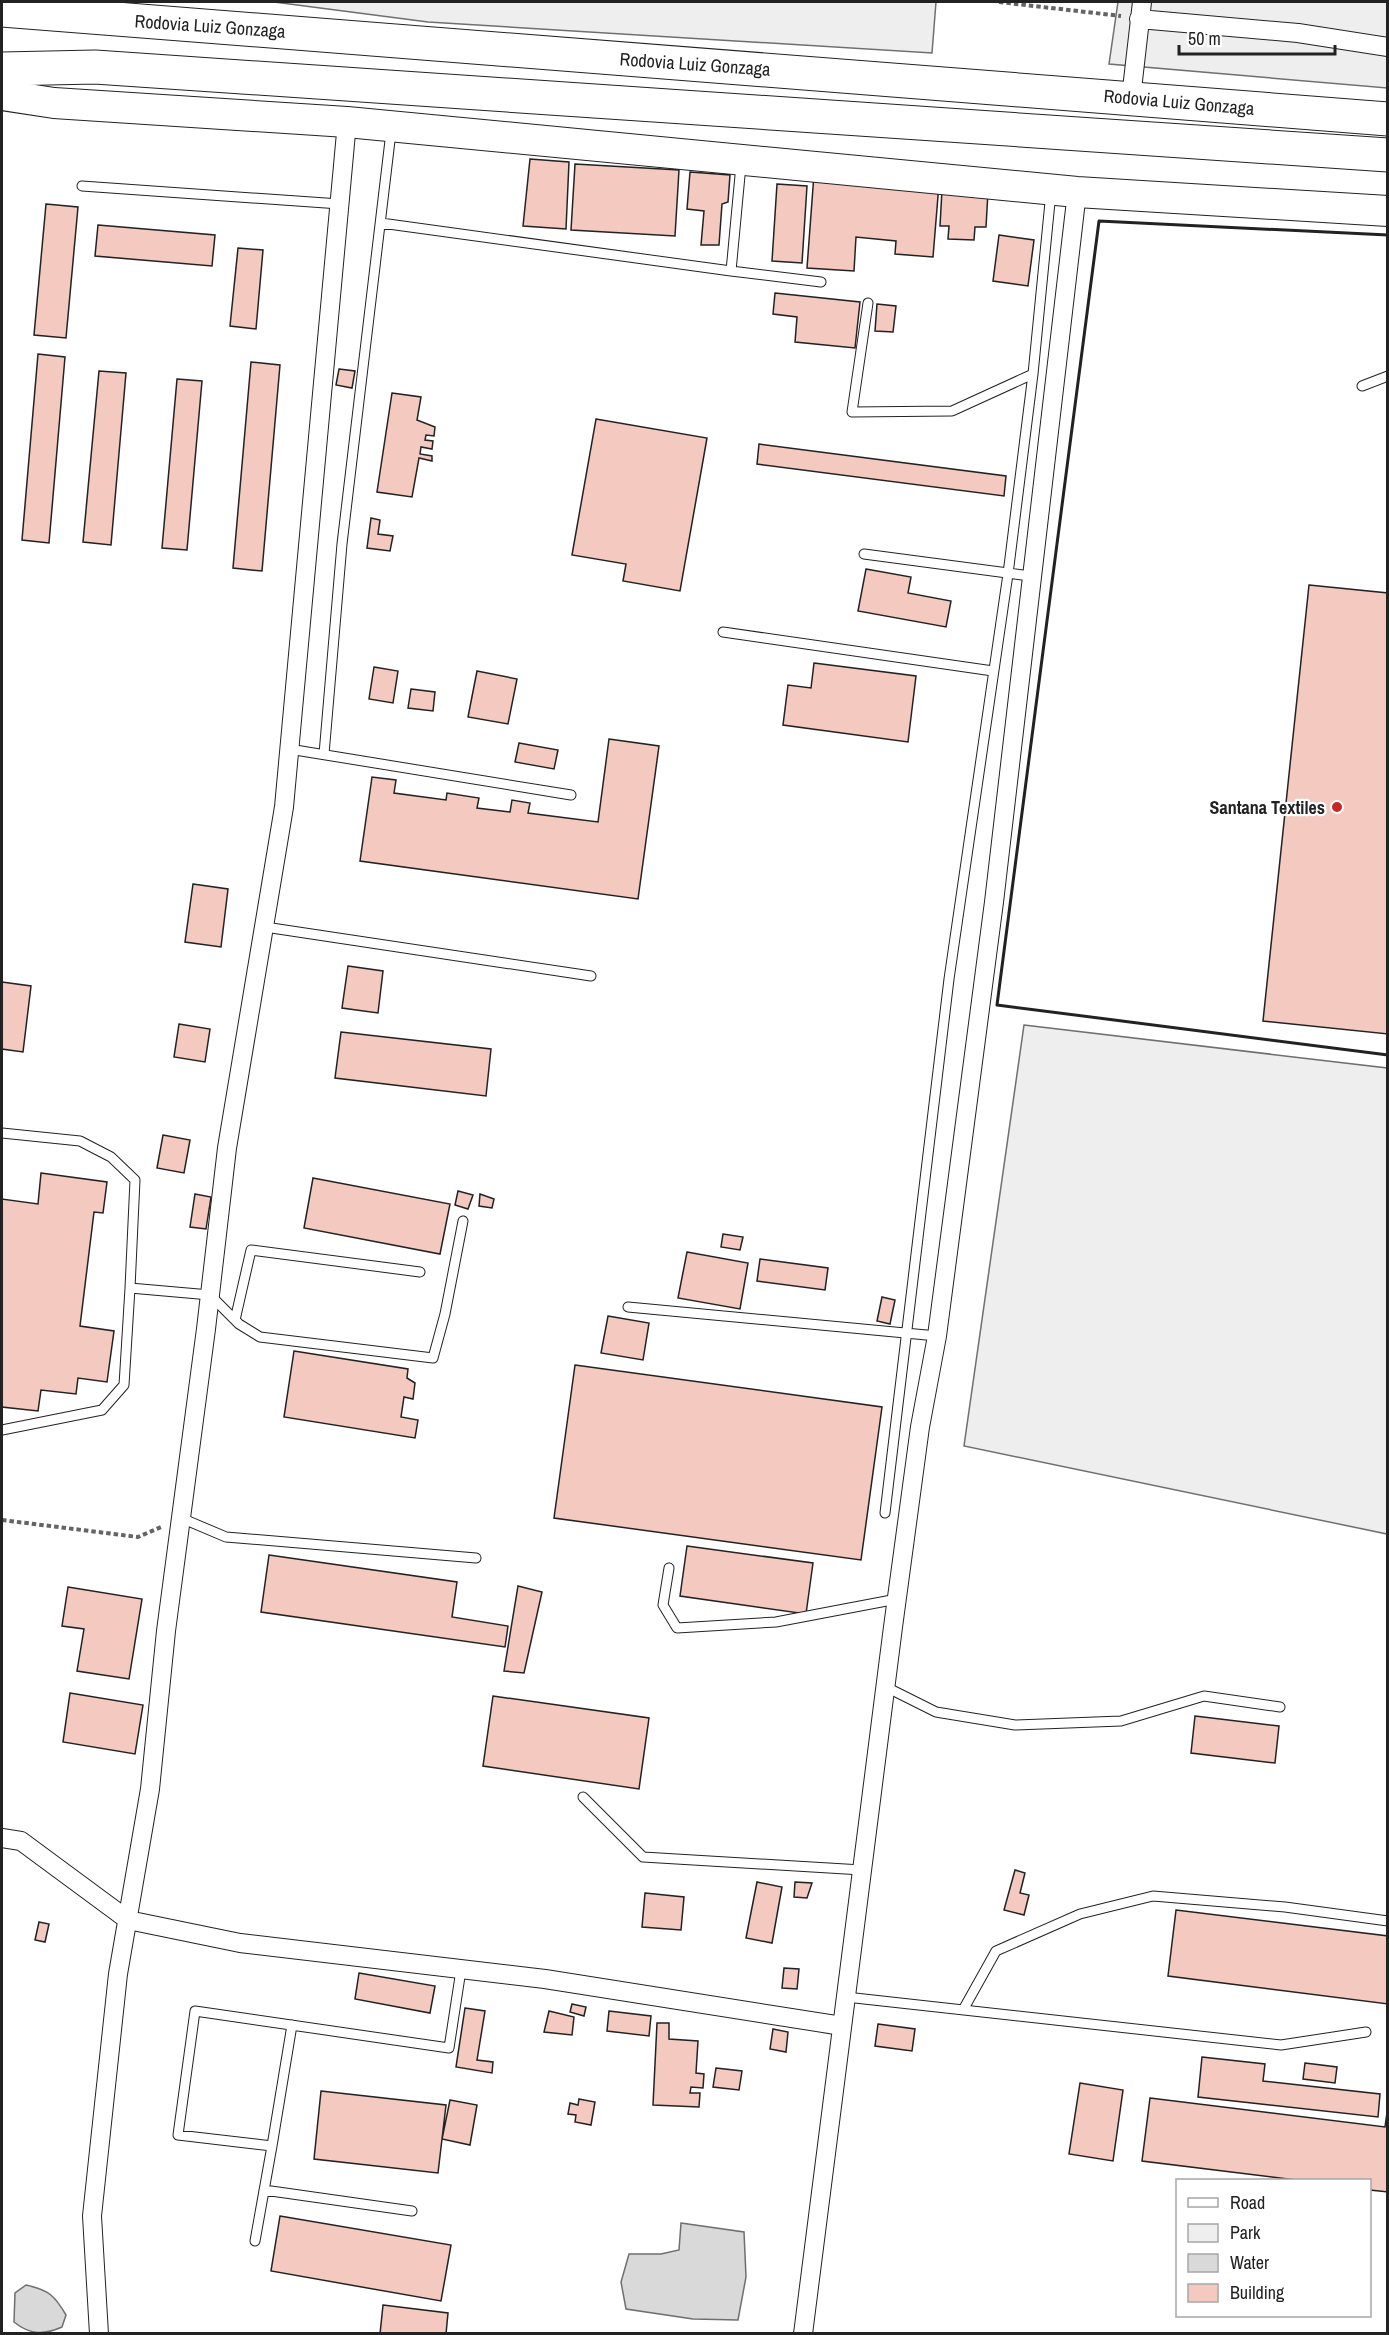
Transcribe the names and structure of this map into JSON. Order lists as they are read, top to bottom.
{
  "streets": {
    "highway": ["Rodovia Luiz Gonzaga"]
  },
  "places": ["Santana Textiles"],
  "legend": [
    "Road",
    "Park",
    "Water",
    "Building"
  ],
  "scale_bar": "50 m"
}
